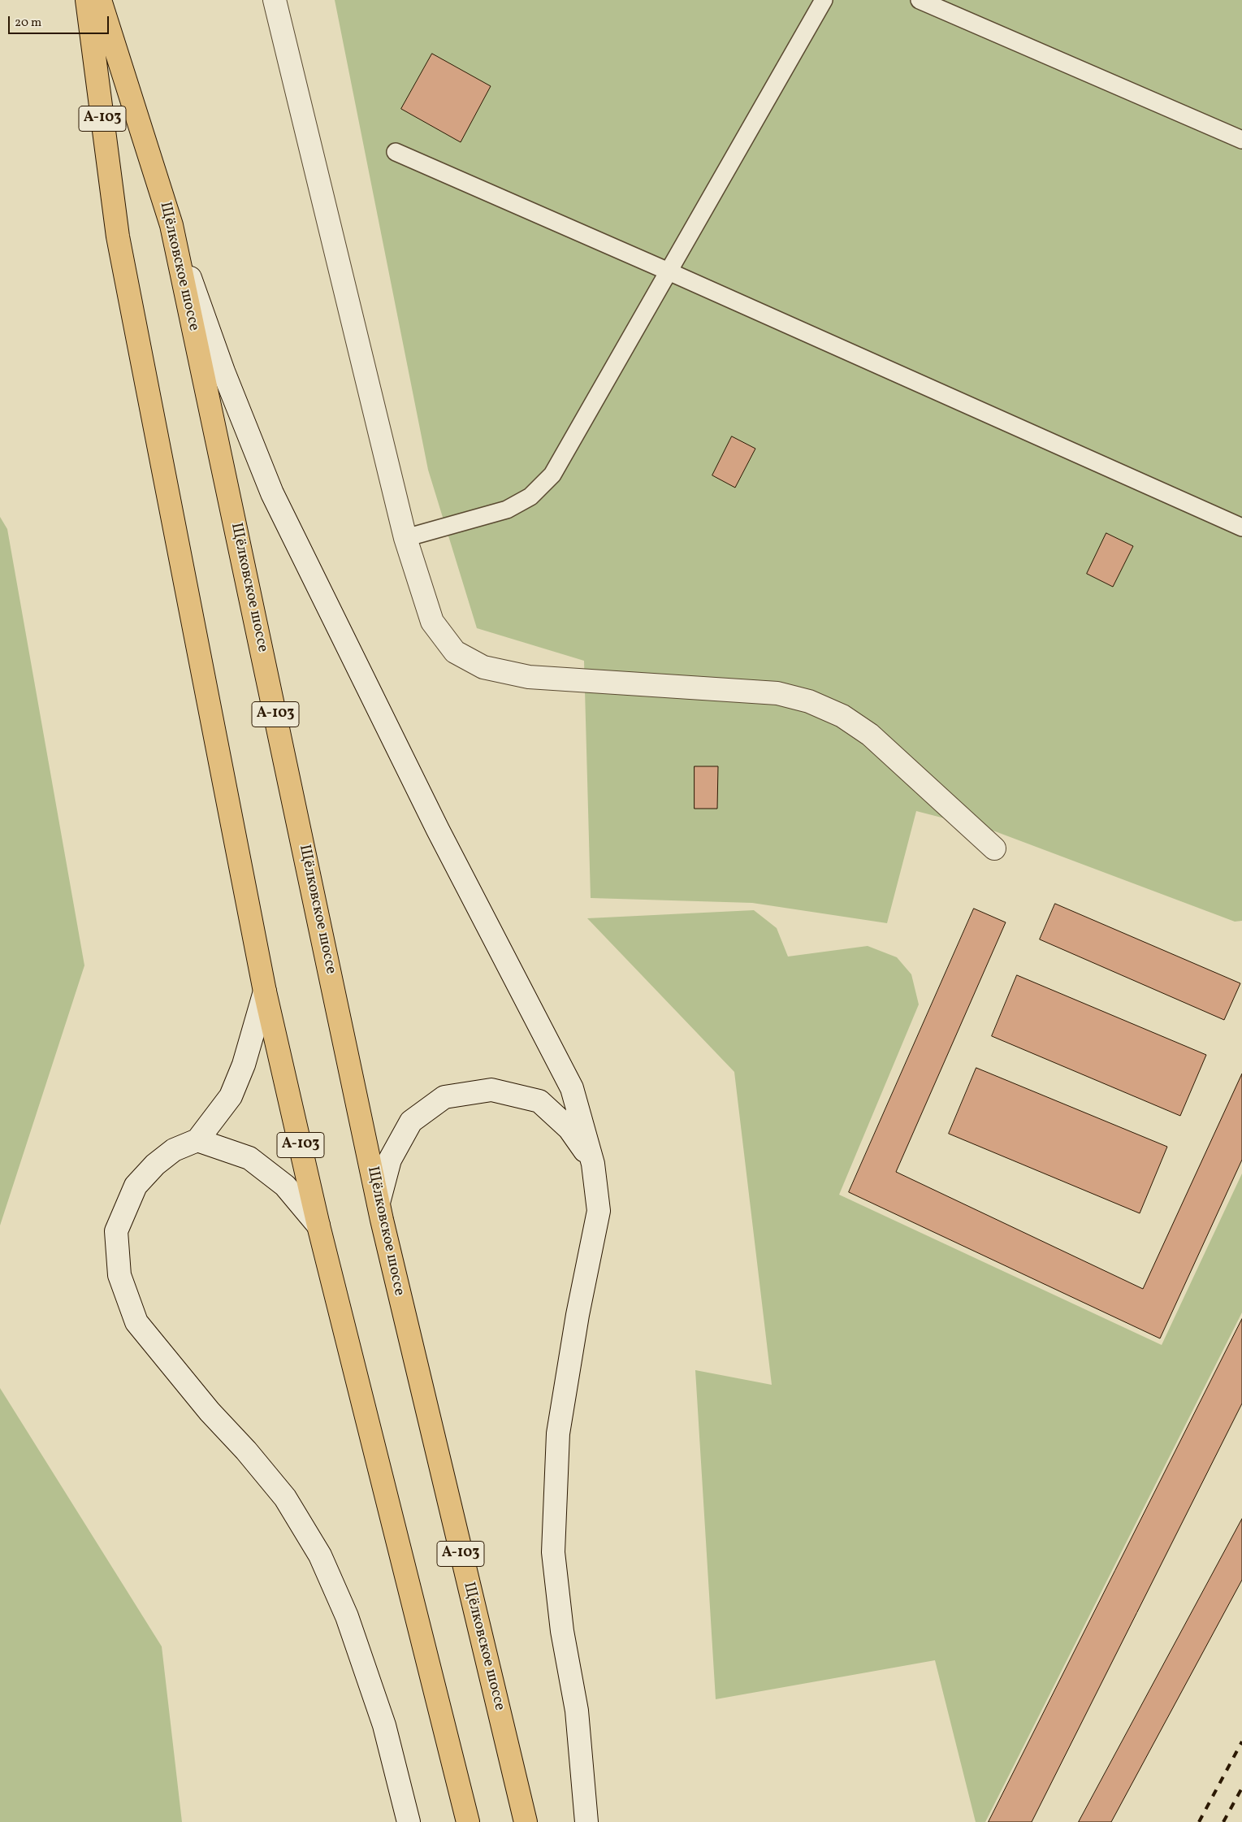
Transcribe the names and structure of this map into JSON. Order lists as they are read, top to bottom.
{
  "streets": {
    "main road": ["А-103", "Щёлковское шоссе"]
  },
  "scale_bar": "20 m"
}
